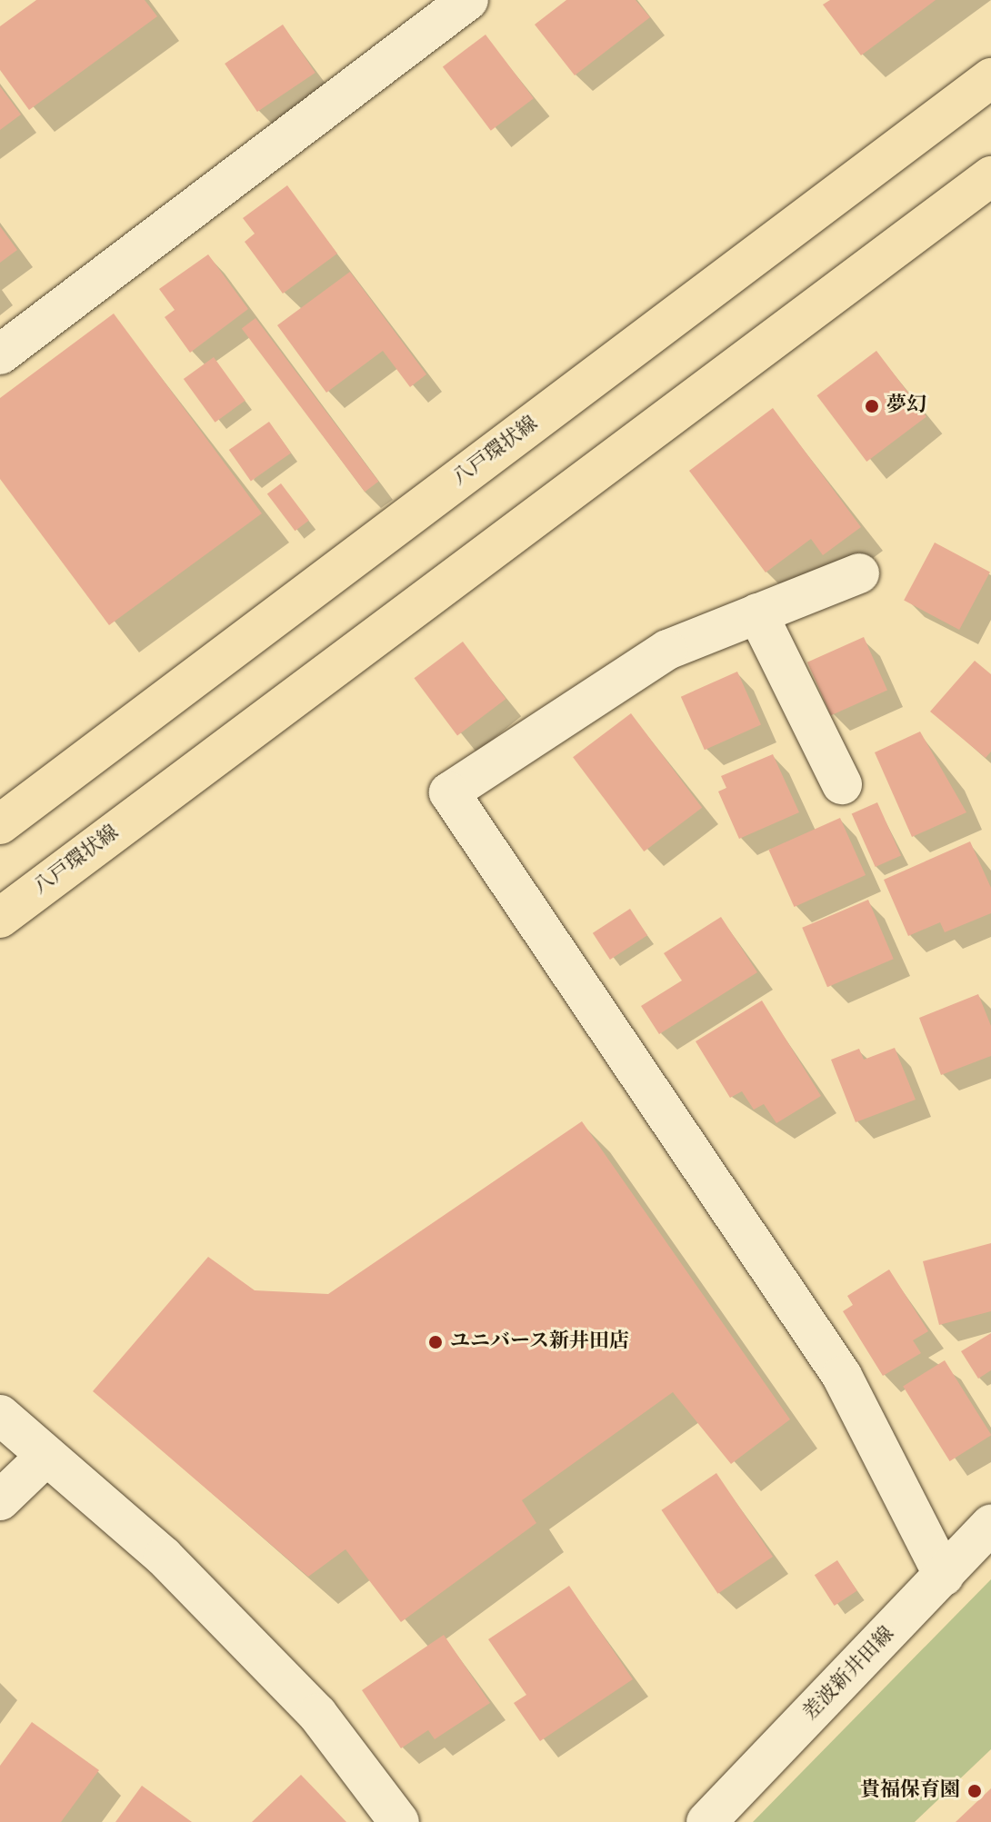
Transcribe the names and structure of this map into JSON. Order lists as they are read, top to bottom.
{
  "streets": {
    "main road": ["八戸環状線"],
    "street": ["差波新井田線"]
  },
  "places": ["夢幻", "ユニバース新井田店", "貴福保育園"]
}
